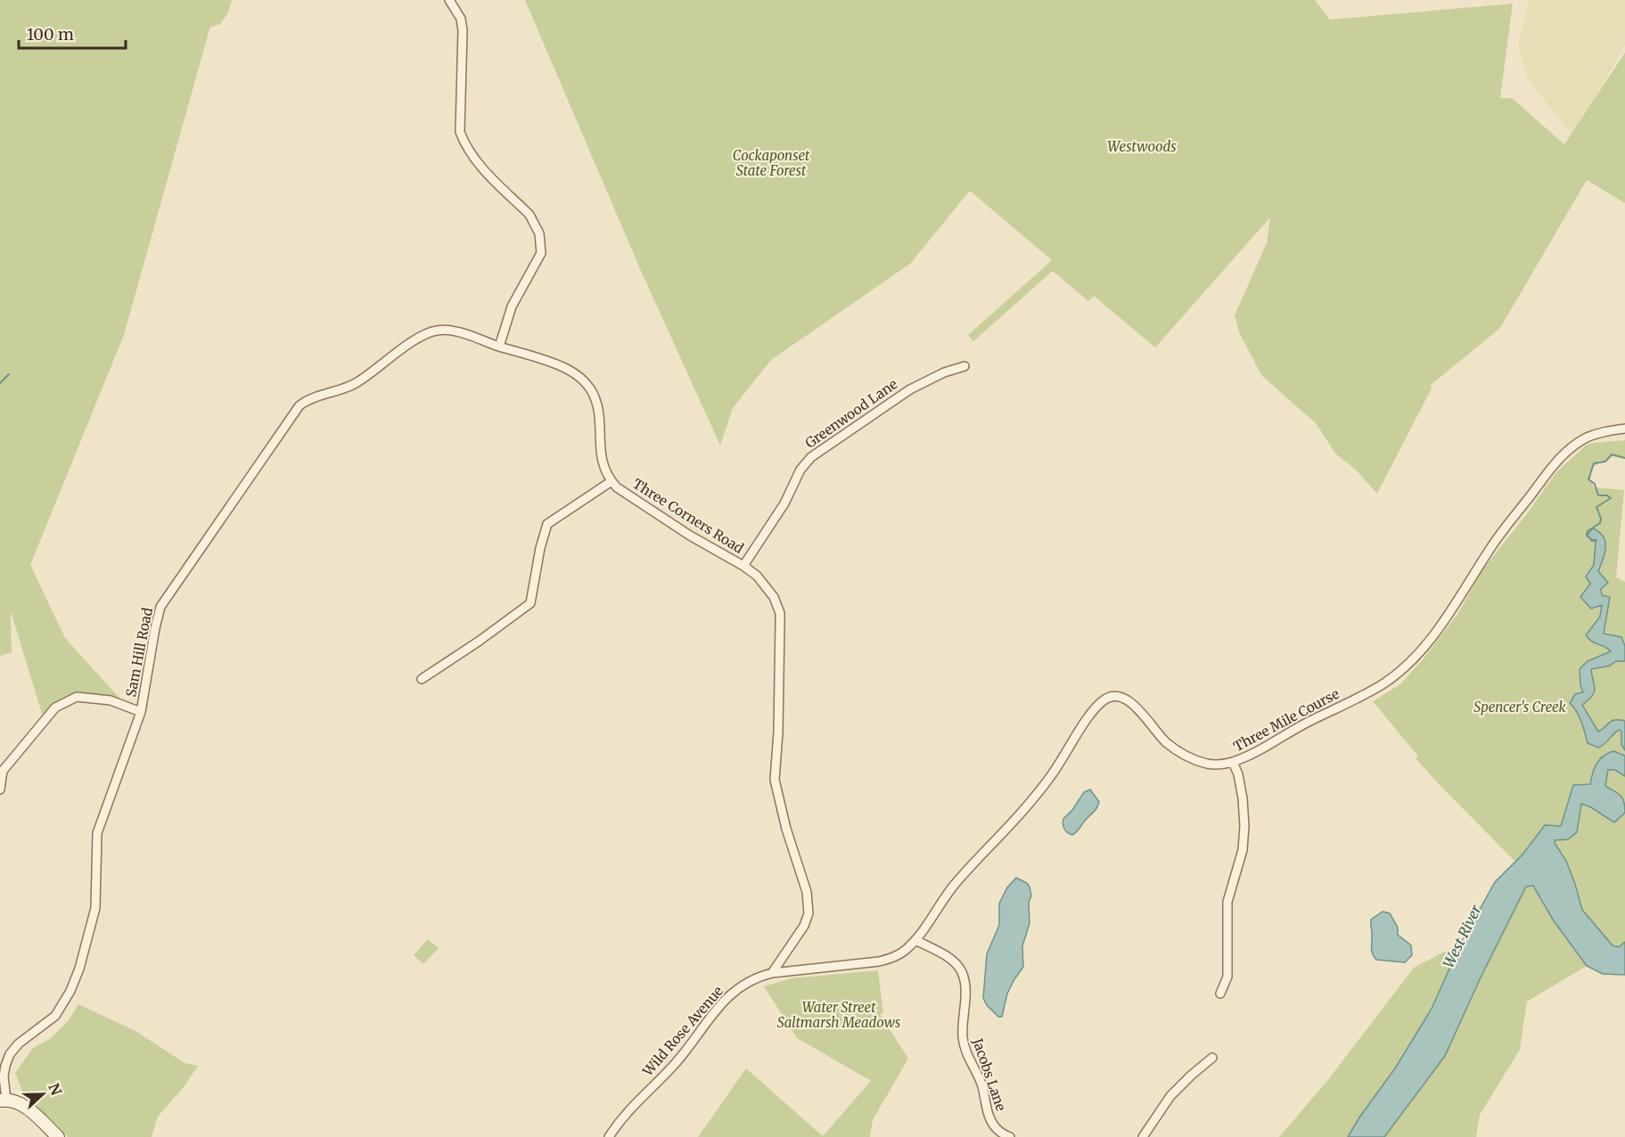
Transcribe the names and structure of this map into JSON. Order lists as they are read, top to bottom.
{
  "streets": {
    "street": [
      "Greenwood Lane",
      "Three Corners Road",
      "Sam Hill Road",
      "Three Mile Course",
      "Wild Rose Avenue",
      "Jacobs Lane"
    ]
  },
  "crossings": [
    ["Greenwood Lane", "Three Corners Road"],
    ["Three Corners Road", "Sam Hill Road"],
    ["Three Corners Road", "Wild Rose Avenue"],
    ["Three Mile Course", "Wild Rose Avenue"],
    ["Three Mile Course", "Jacobs Lane"],
    ["Wild Rose Avenue", "Jacobs Lane"]
  ],
  "water": ["West River"],
  "parks": [
    "Westwoods",
    "Cockaponset State Forest",
    "Spencer's Creek",
    "Water Street Saltmarsh Meadows"
  ],
  "scale_bar": "100 m",
  "north": "right"
}
